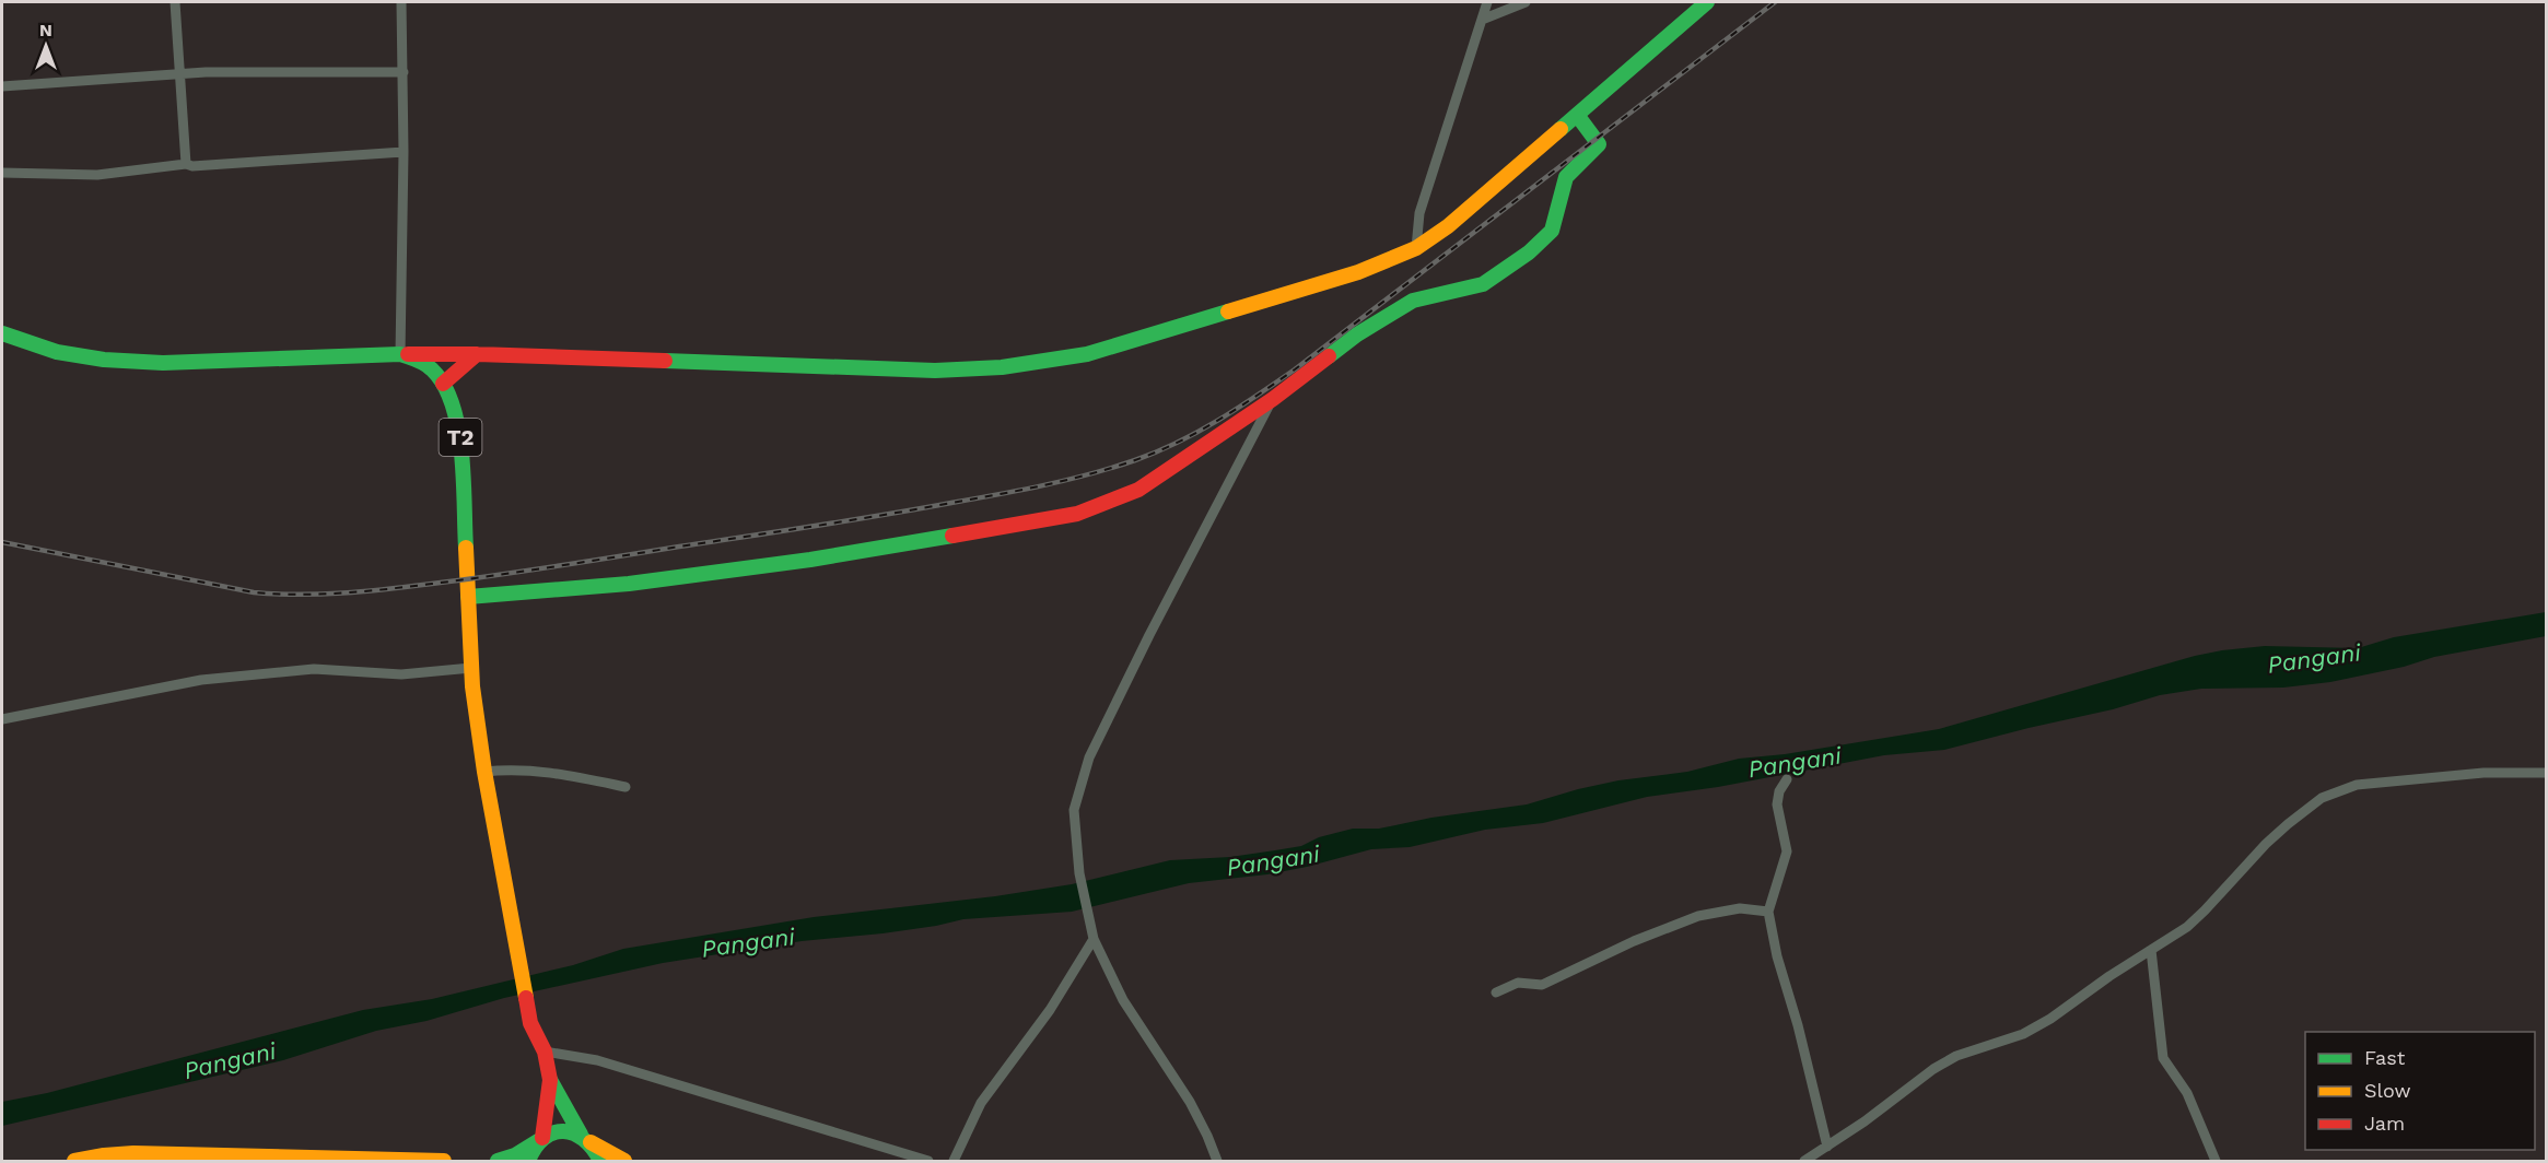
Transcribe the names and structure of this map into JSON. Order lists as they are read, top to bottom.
{
  "streets": {
    "main road": ["T2"]
  },
  "water": ["Pangani"],
  "legend": ["Fast", "Slow", "Jam"],
  "north": "top"
}
